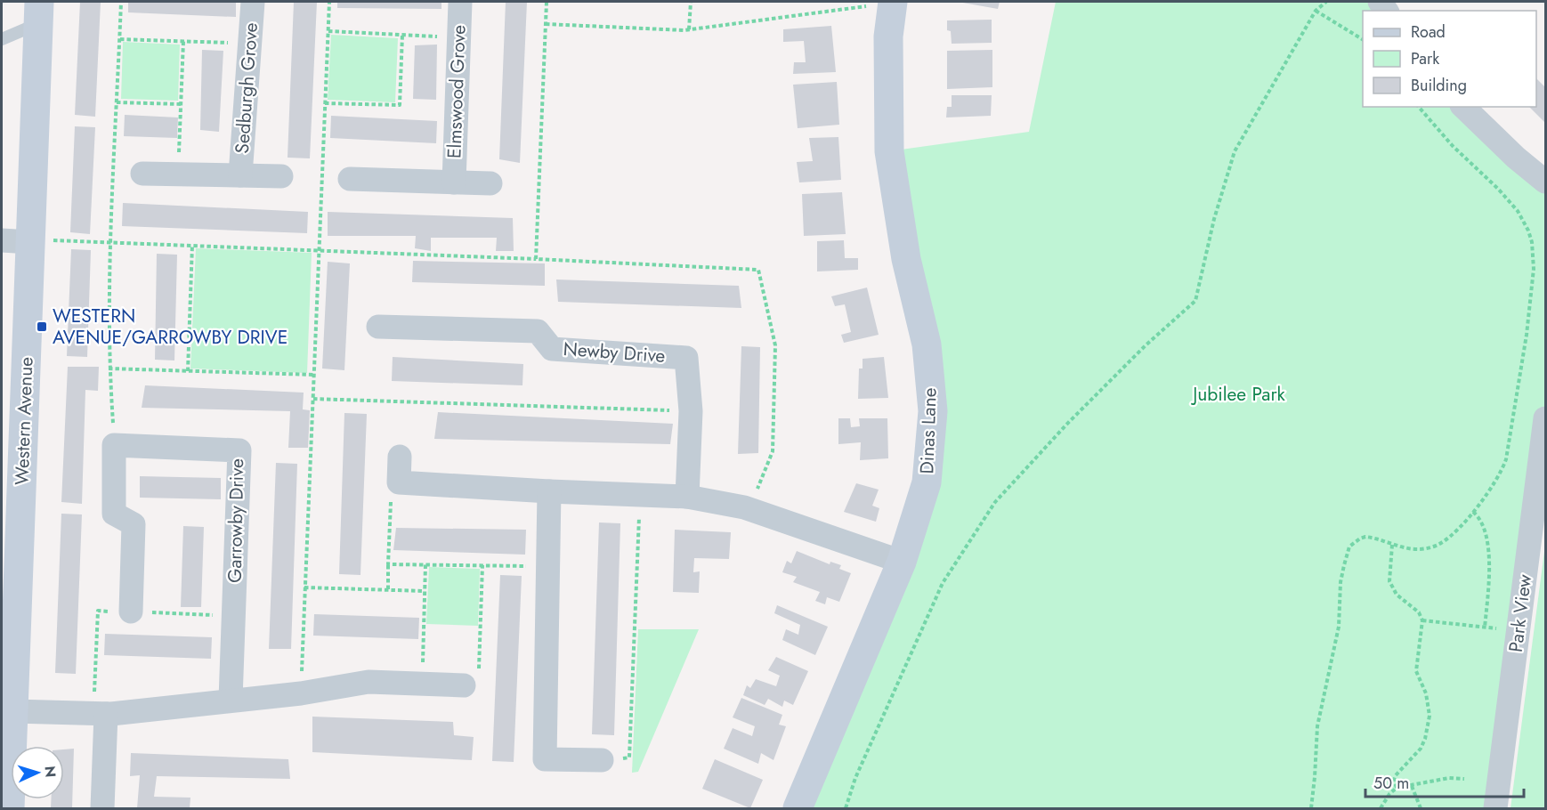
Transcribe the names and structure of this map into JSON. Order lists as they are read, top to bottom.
{
  "streets": {
    "street": [
      "Sedburgh Grove",
      "Elmswood Grove",
      "Newby Drive",
      "Western Avenue",
      "Dinas Lane",
      "Garrowby Drive",
      "Park View"
    ]
  },
  "parks": ["Jubilee Park"],
  "places": {
    "transit": ["WESTERN AVENUE/GARROWBY DRIVE"]
  },
  "legend": ["Road", "Park", "Building"],
  "scale_bar": "50 m",
  "north": "right"
}
